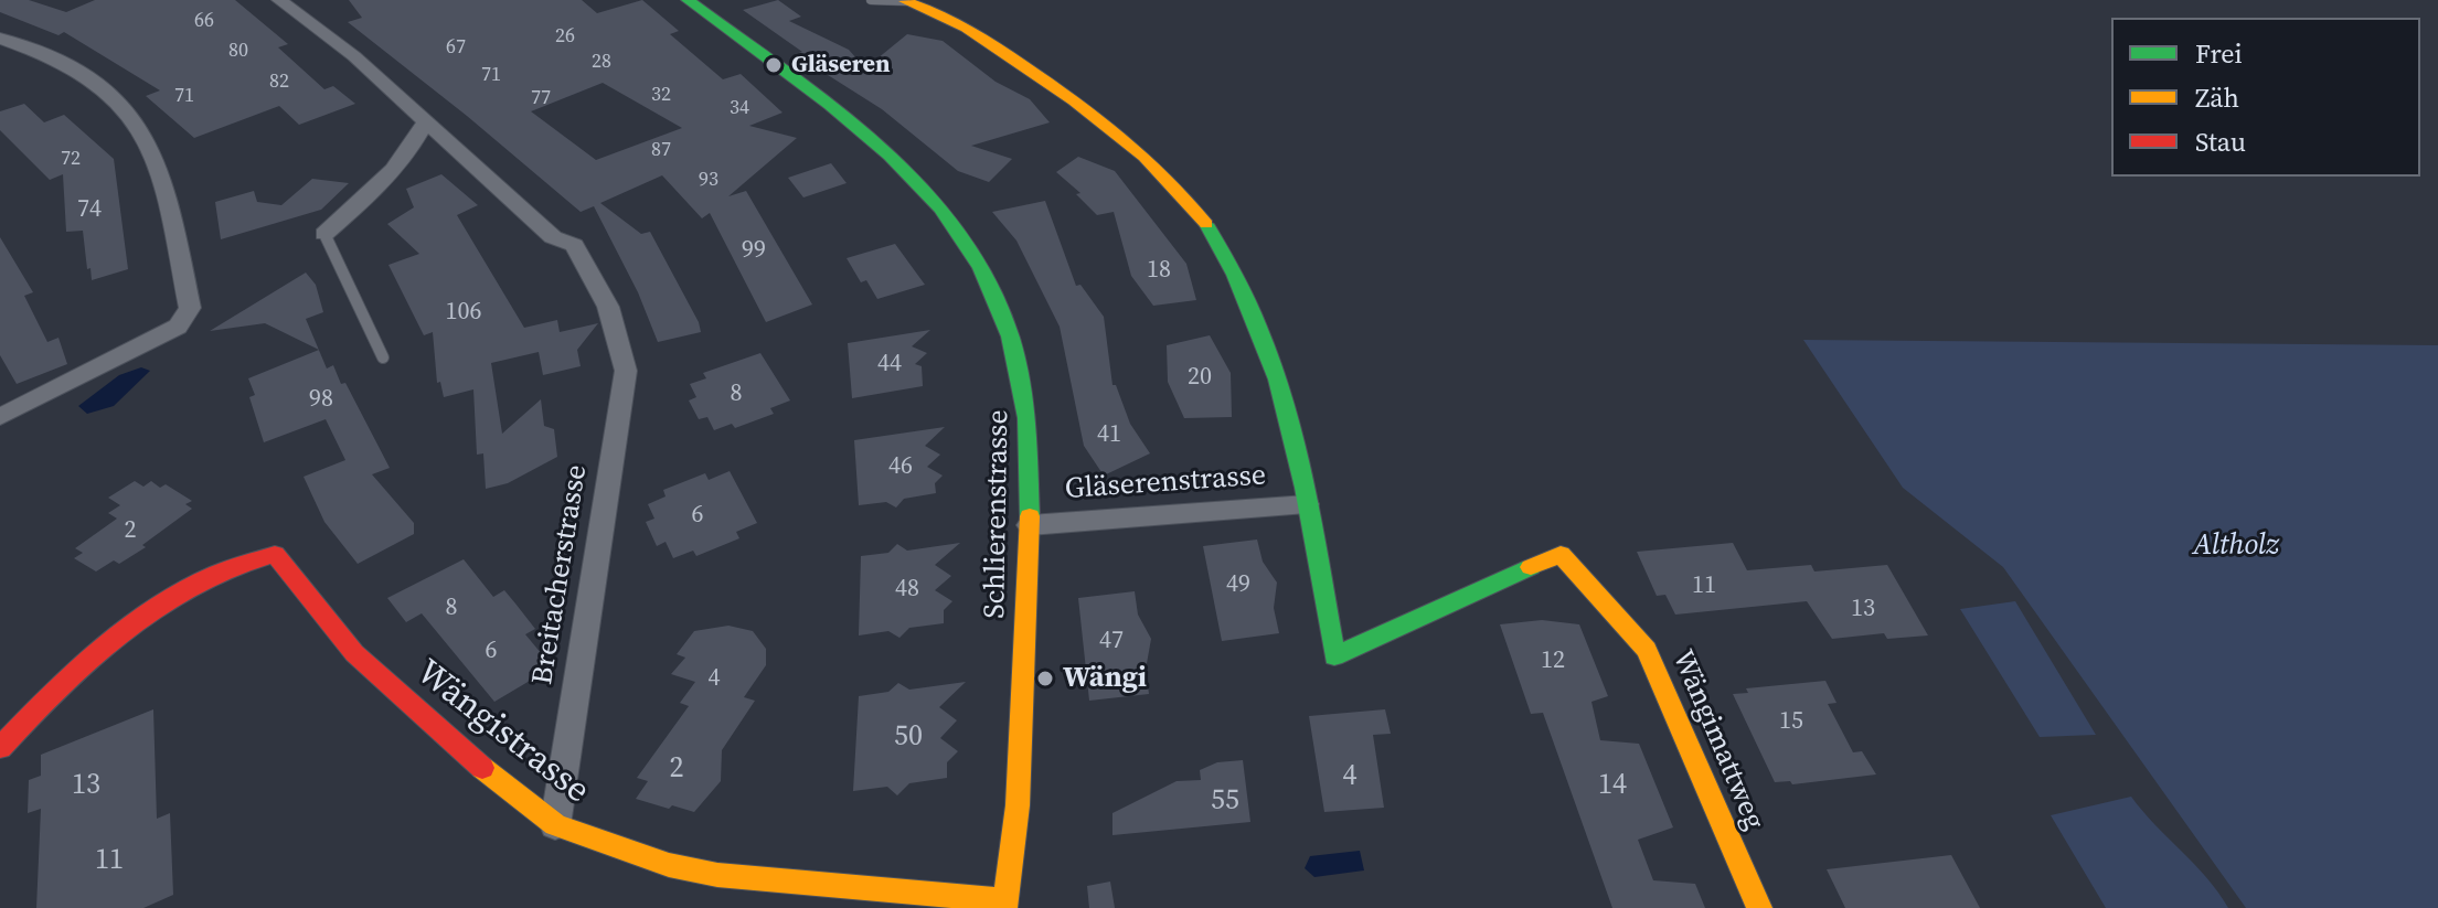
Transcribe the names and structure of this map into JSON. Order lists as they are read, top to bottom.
{
  "streets": {
    "street": [
      "Gläserenstrasse",
      "Schlierenstrasse",
      "Breitacherstrasse",
      "Wängistrasse",
      "Wängimattweg"
    ]
  },
  "crossings": [
    ["Gläserenstrasse", "Schlierenstrasse"],
    ["Gläserenstrasse", "Wängimattweg"],
    ["Schlierenstrasse", "Wängistrasse"],
    ["Breitacherstrasse", "Wängistrasse"]
  ],
  "parks": ["Altholz"],
  "places": ["Gläseren", "Wängi"],
  "house_numbers": [
    "66",
    "26",
    "67",
    "80",
    "28",
    "71",
    "82",
    "32",
    "71",
    "77",
    "34",
    "87",
    "72",
    "93",
    "74",
    "99",
    "18",
    "106",
    "44",
    "20",
    "8",
    "98",
    "41",
    "46",
    "6",
    "2",
    "49",
    "11",
    "48",
    "8",
    "13",
    "47",
    "6",
    "12",
    "4",
    "15",
    "50",
    "2",
    "4",
    "13",
    "14",
    "55",
    "11"
  ],
  "legend": ["Frei", "Zäh", "Stau"]
}
